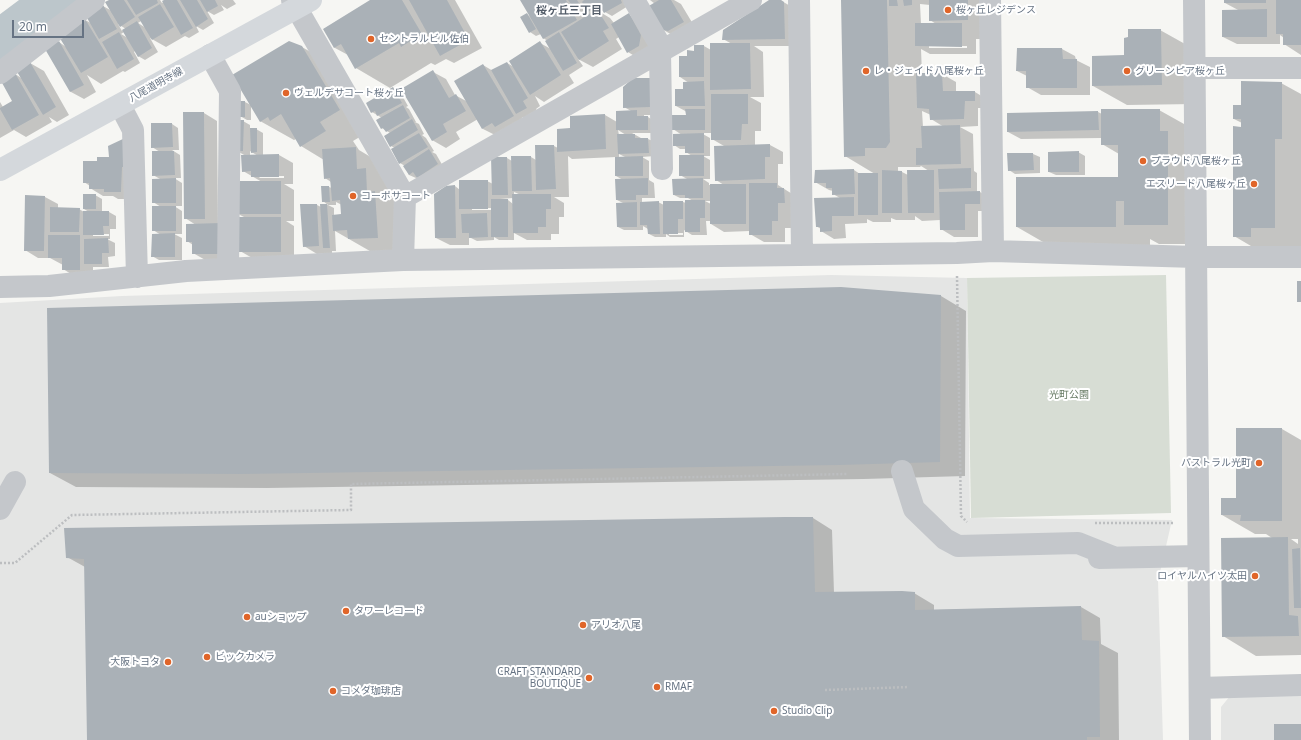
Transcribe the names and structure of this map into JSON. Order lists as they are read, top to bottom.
{
  "streets": {
    "main road": ["八尾道明寺線"]
  },
  "districts": ["桜ヶ丘三丁目"],
  "parks": ["光町公園"],
  "places": [
    "桜ヶ丘レジデンス",
    "セントラルビル佐伯",
    "レ・ジェイド八尾桜ヶ丘",
    "グリーンピア桜ヶ丘",
    "ヴェルデサコート桜ヶ丘",
    "プラウド八尾桜ヶ丘",
    "エスリード八尾桜ヶ丘",
    "コーポサコート",
    "パストラル光町",
    "ロイヤルハイツ太田",
    "タワーレコード",
    "auショップ",
    "アリオ八尾",
    "ビックカメラ",
    "大阪トヨタ",
    "CRAFT STANDARD BOUTIQUE",
    "RMAF",
    "コメダ珈琲店",
    "Studio Clip"
  ],
  "scale_bar": "20 m"
}
